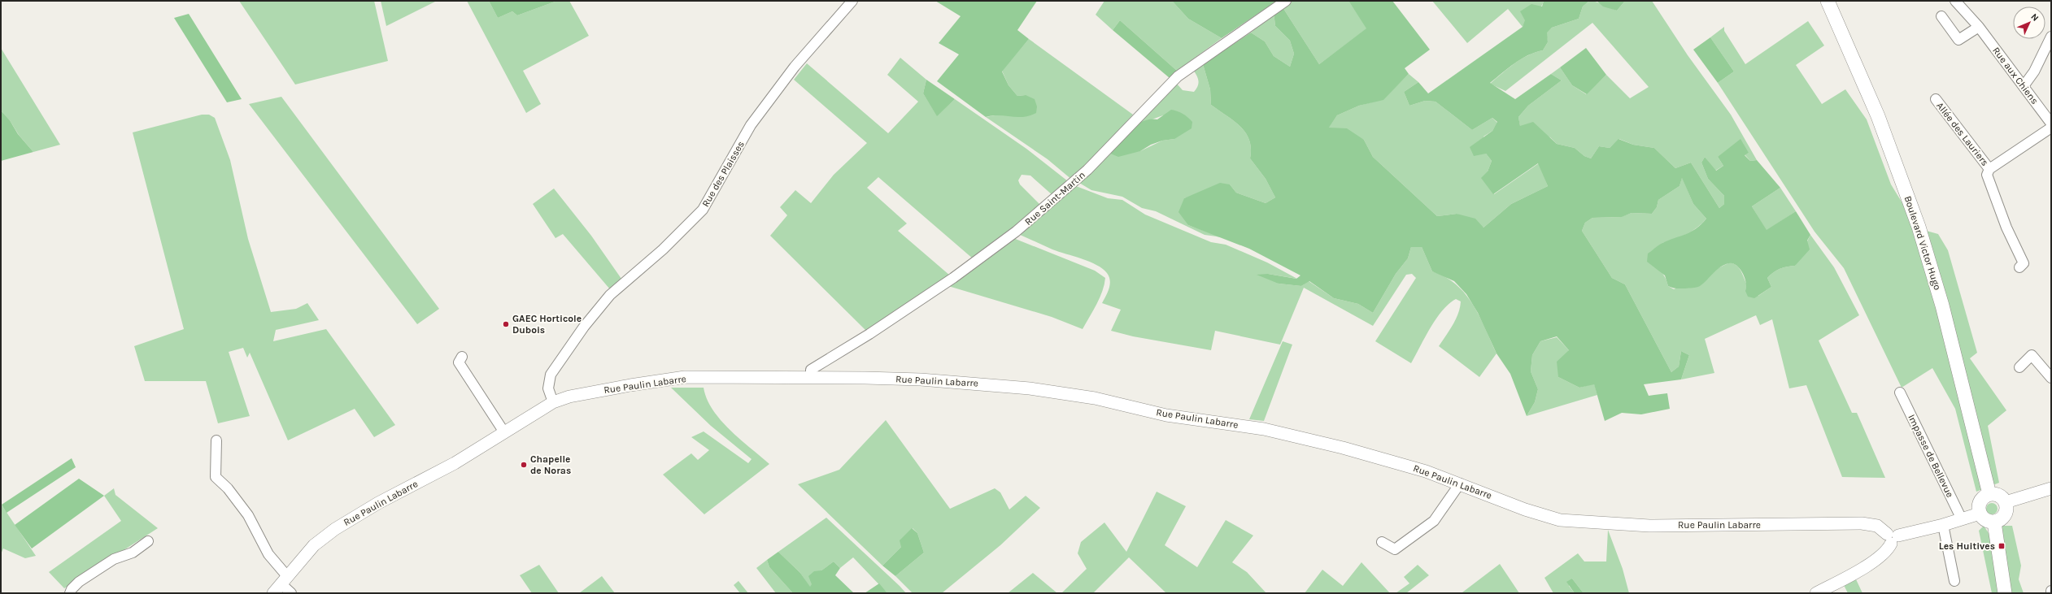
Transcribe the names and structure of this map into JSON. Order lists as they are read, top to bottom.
{
  "streets": {
    "main road": ["Boulevard Victor Hugo"],
    "street": [
      "Rue aux Chiens",
      "Allée des Lauriers",
      "Rue des Plaisses",
      "Rue Saint-Martin",
      "Rue Paulin Labarre",
      "Impasse de Bellevue"
    ]
  },
  "crossings": [
    ["Rue des Plaisses", "Rue Paulin Labarre"],
    ["Rue Saint-Martin", "Rue Paulin Labarre"]
  ],
  "places": {
    "other": ["GAEC Horticole Dubois", "Chapelle de Noras"],
    "transit": ["Les Huitives"]
  },
  "north": "top right"
}
